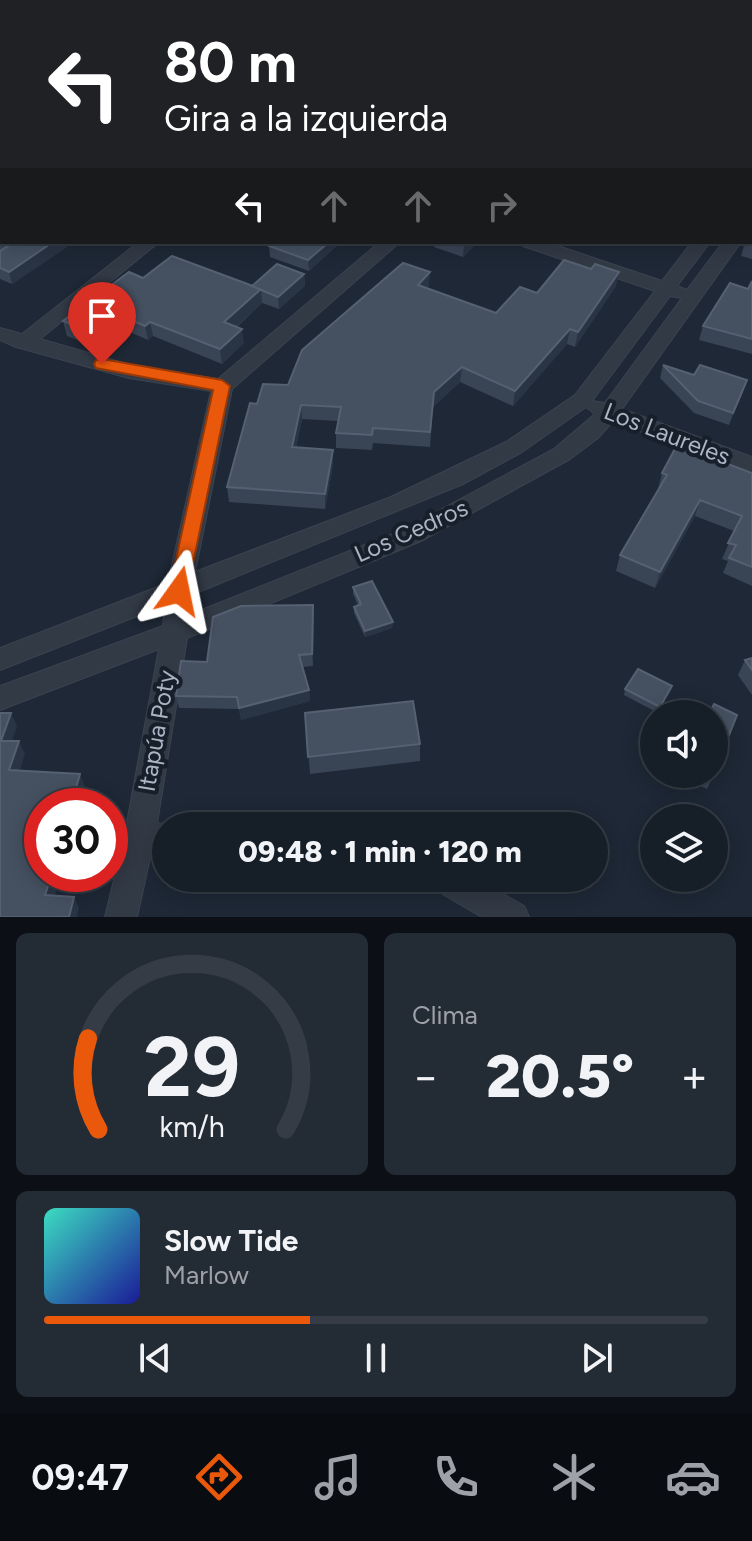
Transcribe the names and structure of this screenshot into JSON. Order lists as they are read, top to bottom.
{
  "streets": {
    "street": ["Los Laureles", "Los Cedros", "Itapúa Poty"]
  },
  "crossings": [
    ["Los Laureles", "Los Cedros"],
    ["Los Cedros", "Itapúa Poty"]
  ],
  "page": {
    "turn": ["80 m", "Gira a la izquierda"],
    "limit": "30",
    "trip": "09:48 · 1 min · 120 m",
    "tile": "Clima",
    "heat": ["−", "20.5°", "+"],
    "song": ["Slow Tide", "Marlow"],
    "tabs": "09:47",
    "gauge": ["29", "km/h"]
  }
}
